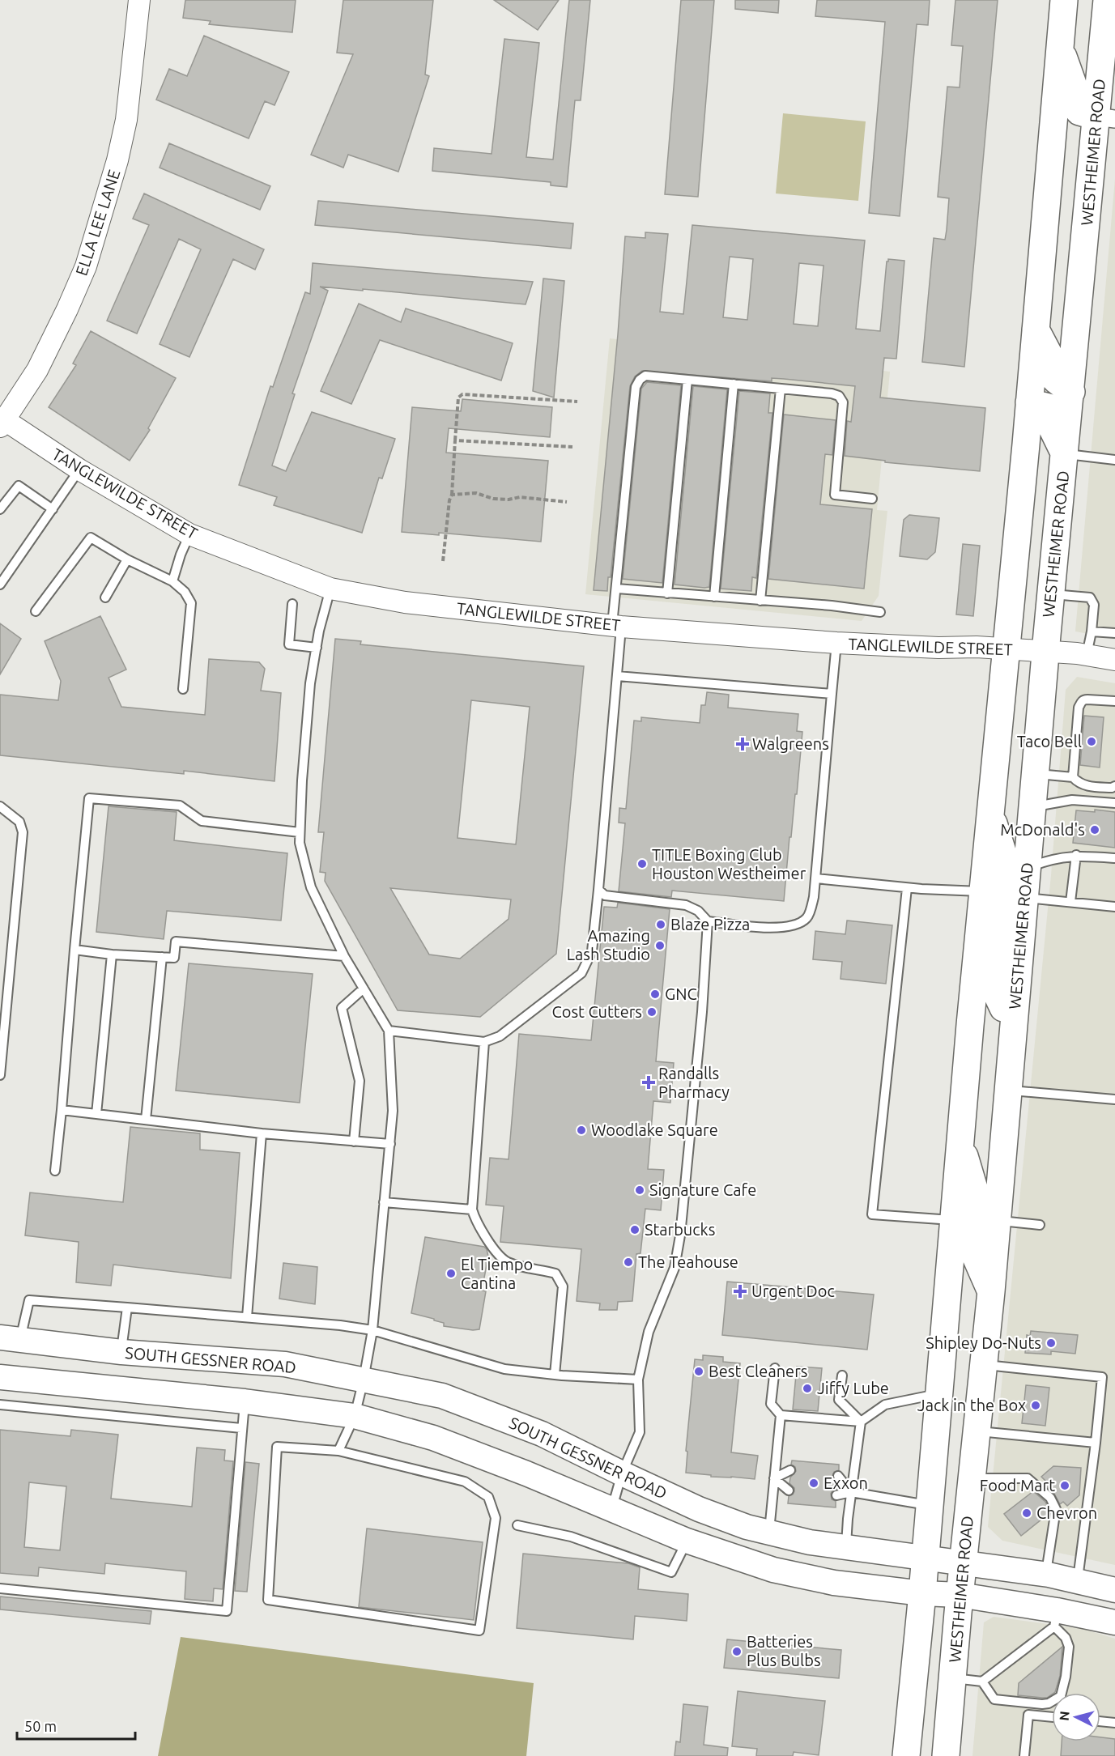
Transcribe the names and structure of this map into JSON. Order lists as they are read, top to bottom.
{
  "streets": {
    "main road": ["WESTHEIMER ROAD", "SOUTH GESSNER ROAD"],
    "street": ["ELLA LEE LANE", "TANGLEWILDE STREET"]
  },
  "crossings": [
    ["WESTHEIMER ROAD", "TANGLEWILDE STREET"],
    ["WESTHEIMER ROAD", "SOUTH GESSNER ROAD"],
    ["ELLA LEE LANE", "TANGLEWILDE STREET"]
  ],
  "places": {
    "other": [
      "Taco Bell",
      "McDonald's",
      "TITLE Boxing Club Houston Westheimer",
      "Blaze Pizza",
      "Amazing Lash Studio",
      "GNC",
      "Cost Cutters",
      "Woodlake Square",
      "Signature Cafe",
      "Starbucks",
      "The Teahouse",
      "El Tiempo Cantina",
      "Shipley Do-Nuts",
      "Best Cleaners",
      "Jiffy Lube",
      "Jack in the Box",
      "Exxon",
      "Food Mart",
      "Chevron",
      "Batteries Plus Bulbs"
    ],
    "health": ["Walgreens", "Randalls Pharmacy", "Urgent Doc"]
  },
  "scale_bar": "50 m",
  "north": "left"
}
